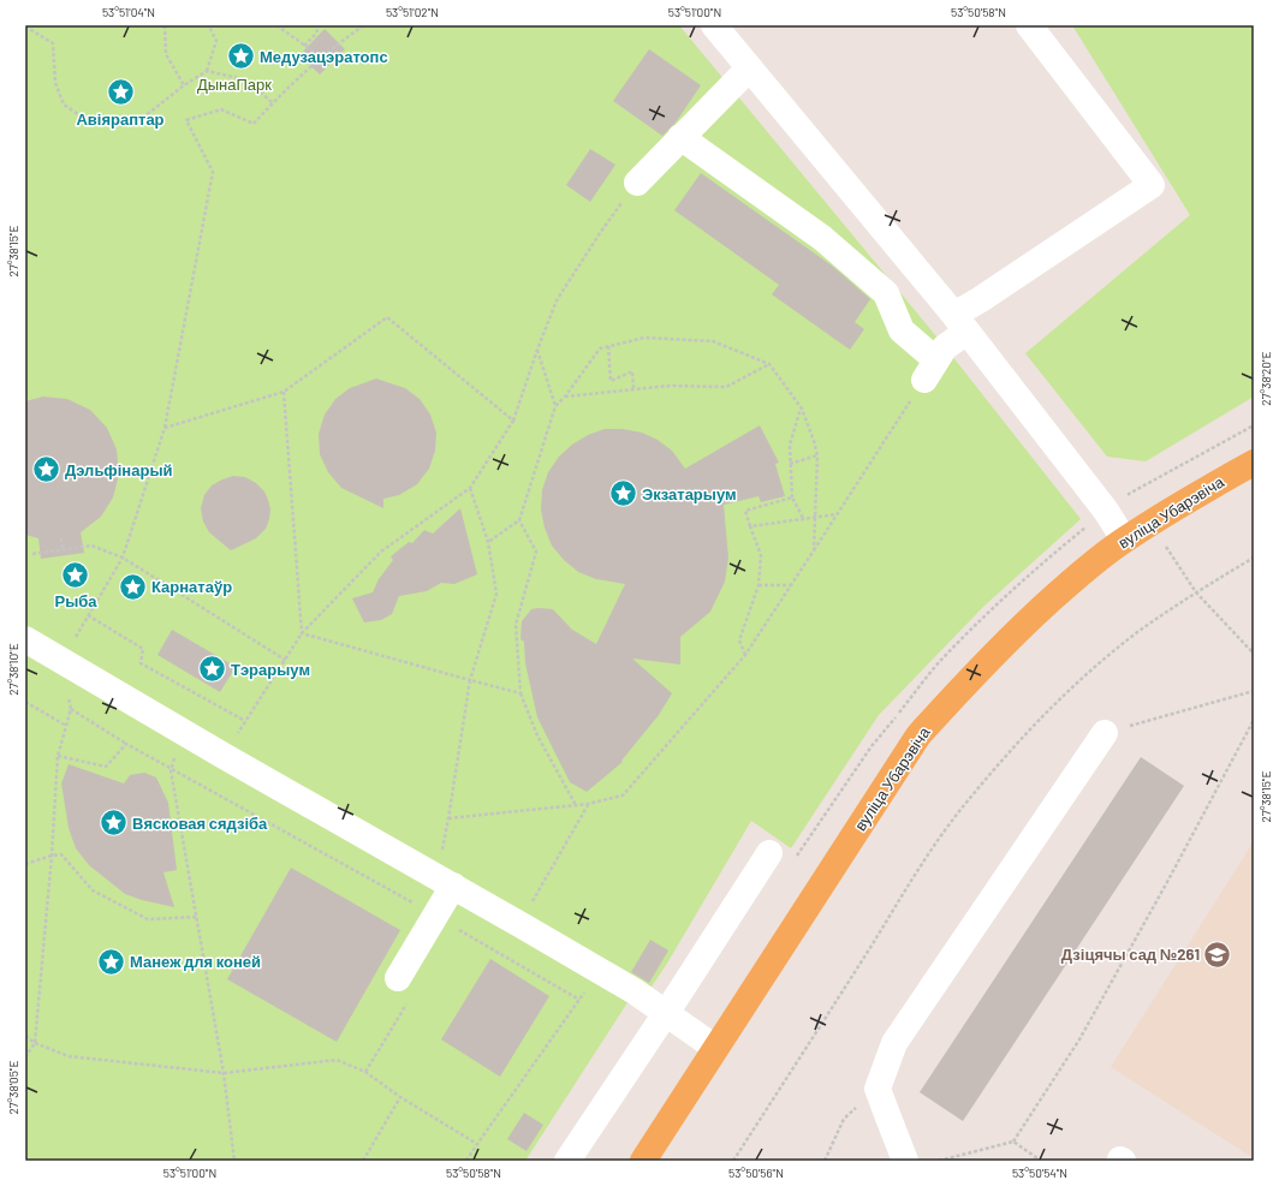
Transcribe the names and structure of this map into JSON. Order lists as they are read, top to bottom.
{
  "streets": {
    "main road": ["вуліца Убарэвіча"]
  },
  "parks": ["ДынаПарк"],
  "places": {
    "place": [
      "Медузацэратопс",
      "Авіяраптар",
      "Дэльфінарый",
      "Экзатарыум",
      "Рыба",
      "Карнатаўр",
      "Тэрарыум",
      "Вясковая сядзіба",
      "Манеж для коней"
    ],
    "school or university": ["Дзіцячы сад №261"]
  },
  "coordinates": [
    "53°51'04\"N",
    "53°51'02\"N",
    "53°51'00\"N",
    "53°50'58\"N",
    "27°38'15\"E",
    "27°38'20\"E",
    "27°38'10\"E",
    "27°38'05\"E",
    "53°50'56\"N",
    "53°50'54\"N"
  ]
}
